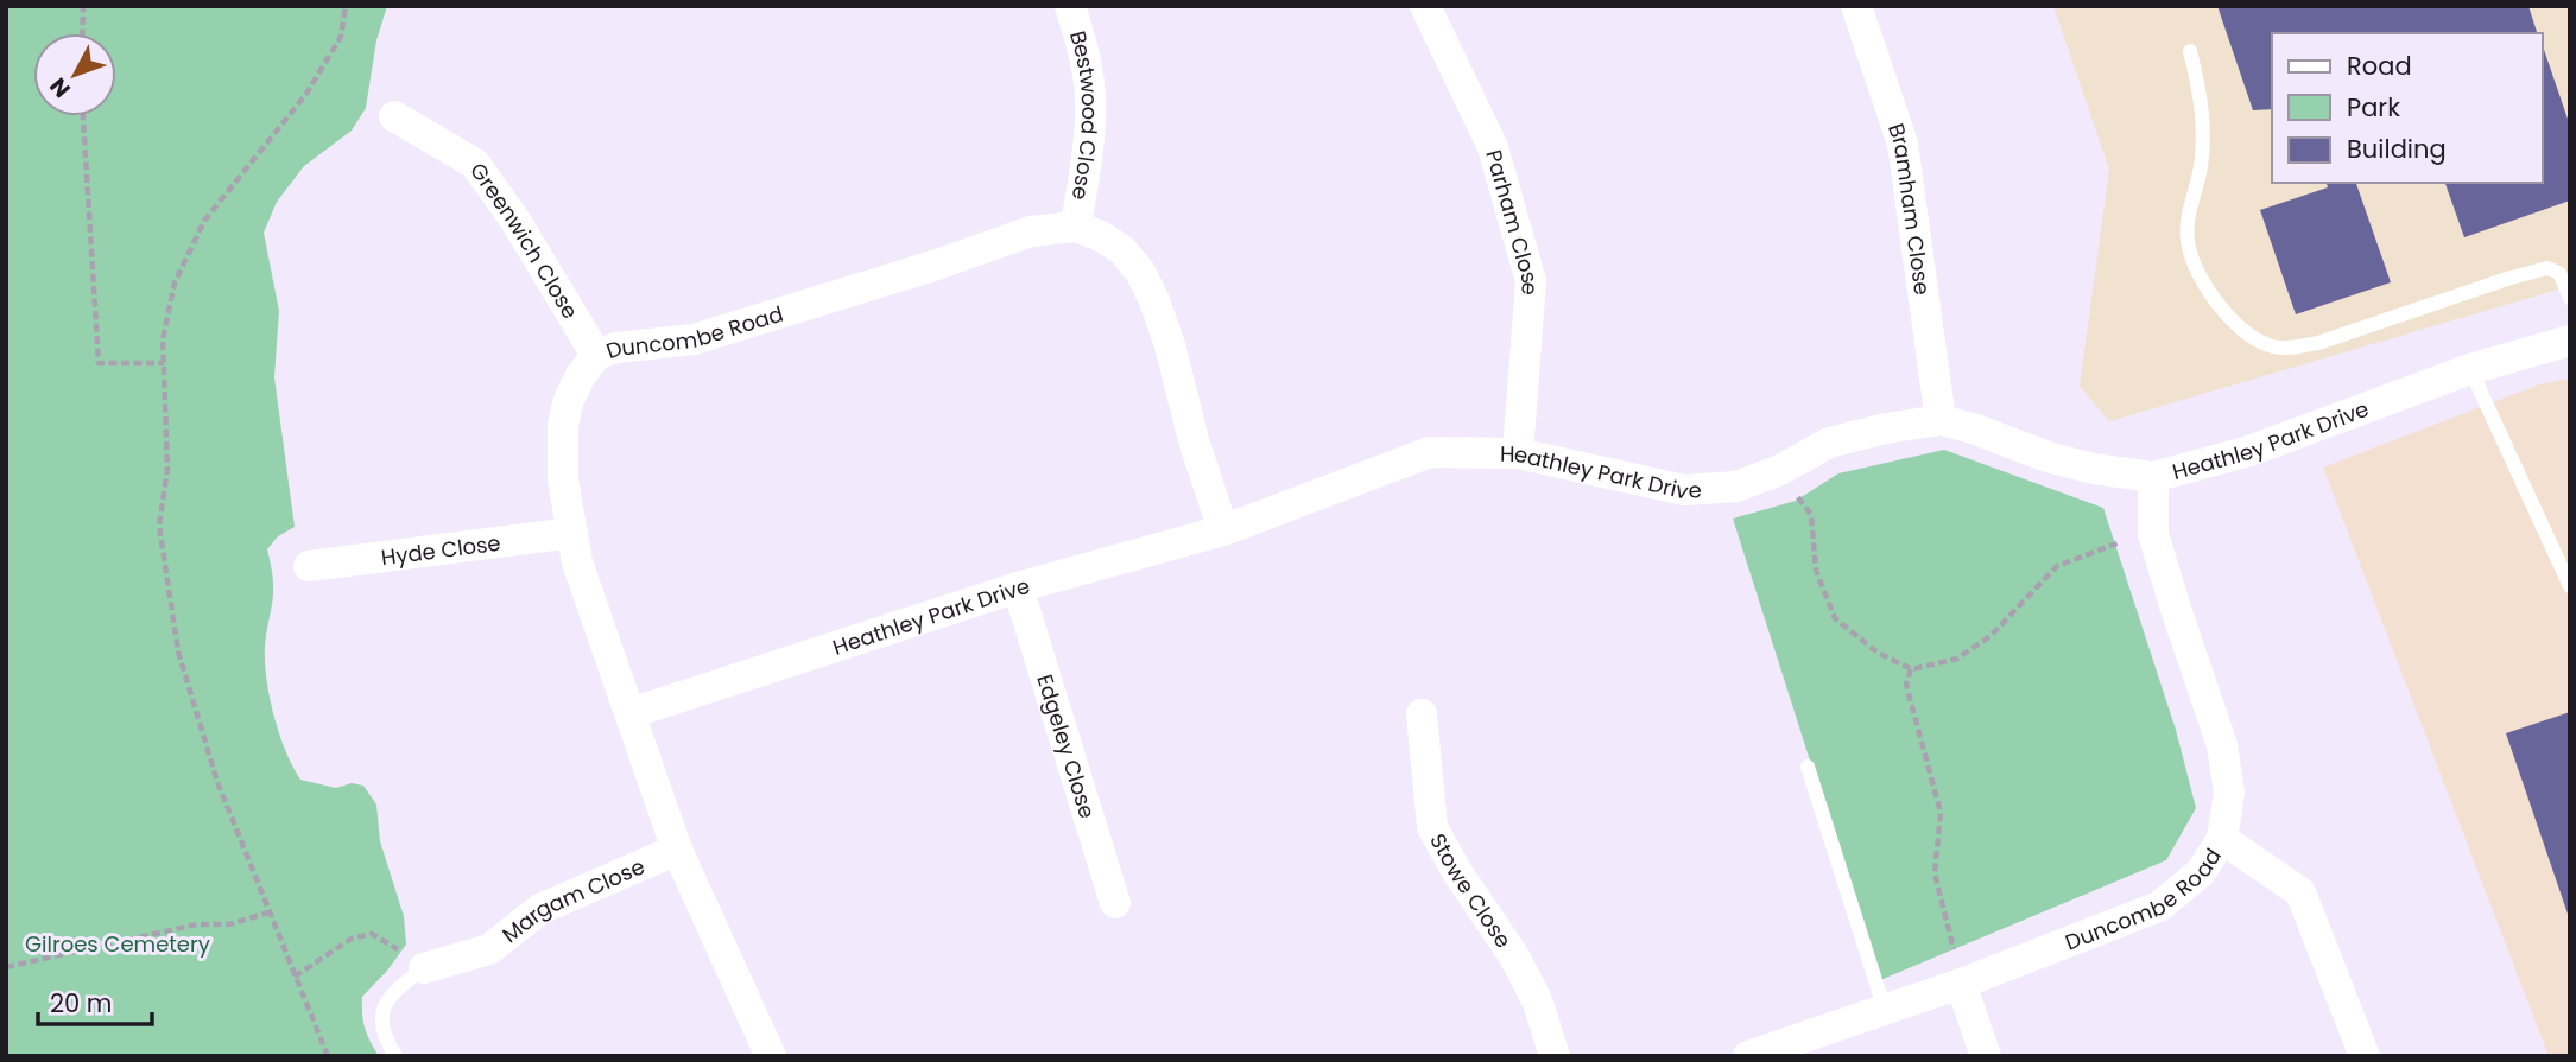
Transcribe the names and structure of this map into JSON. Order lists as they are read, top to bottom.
{
  "streets": {
    "street": [
      "Bestwood Close",
      "Bramham Close",
      "Parham Close",
      "Greenwich Close",
      "Duncombe Road",
      "Heathley Park Drive",
      "Hyde Close",
      "Edgeley Close",
      "Stowe Close",
      "Margam Close"
    ]
  },
  "crossings": [
    ["Bestwood Close", "Duncombe Road"],
    ["Bramham Close", "Heathley Park Drive"],
    ["Parham Close", "Heathley Park Drive"],
    ["Greenwich Close", "Duncombe Road"],
    ["Duncombe Road", "Heathley Park Drive"],
    ["Duncombe Road", "Hyde Close"],
    ["Duncombe Road", "Margam Close"],
    ["Heathley Park Drive", "Edgeley Close"]
  ],
  "parks": ["Gilroes Cemetery"],
  "legend": ["Road", "Park", "Building"],
  "scale_bar": "20 m",
  "north": "bottom left"
}
